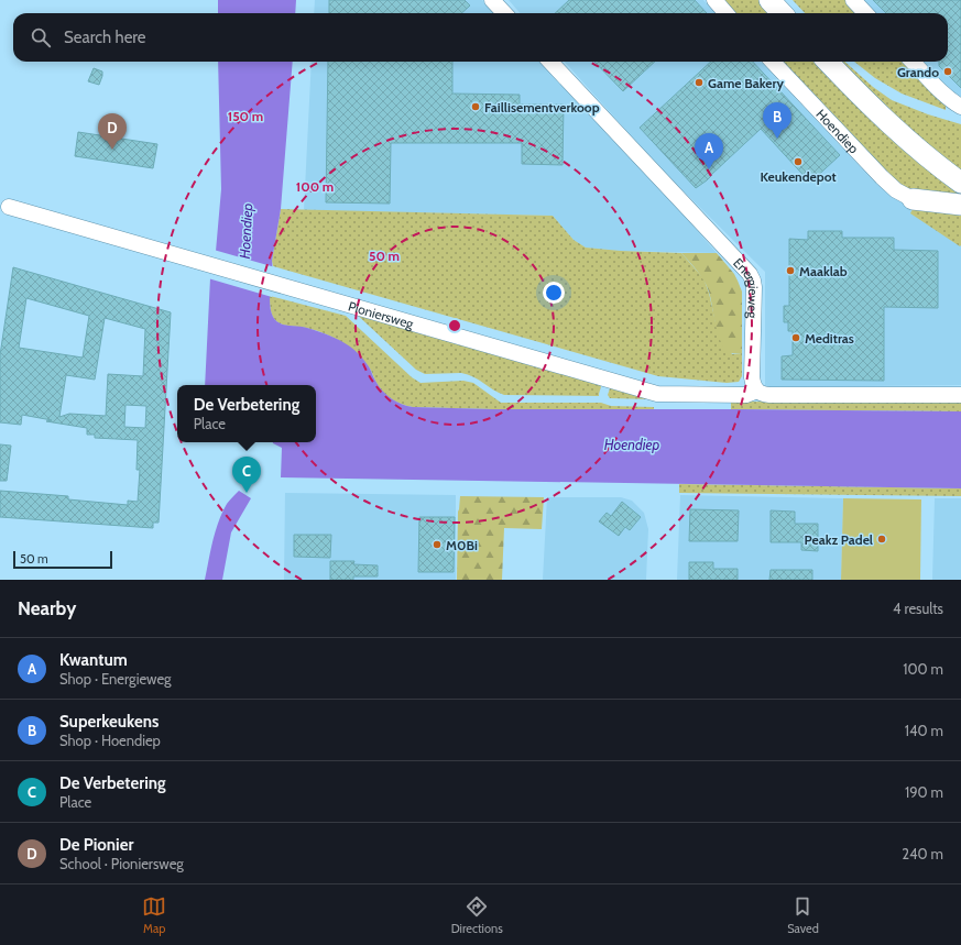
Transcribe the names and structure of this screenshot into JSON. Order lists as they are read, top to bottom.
{
  "streets": {
    "street": ["Hoendiep", "Energieweg", "Pioniersweg"]
  },
  "crossings": [
    ["Energieweg", "Pioniersweg"]
  ],
  "water": ["Hoendiep"],
  "places": [
    "Grando",
    "Game Bakery",
    "Faillisementverkoop",
    "Keukendepot",
    "Maaklab",
    "Meditras",
    "Peakz Padel",
    "M0Bi"
  ],
  "scale_bar": "50 m",
  "page": {
    "search": "Search here",
    "pins": [
      "B",
      "D",
      "A",
      "C"
    ],
    "popup": ["De Verbetering", "Place"],
    "scale": "50 m",
    "heading": ["Nearby", "4 results"],
    "list": [
      {
        "mark": "A",
        "name": "Kwantum",
        "note": "Shop · Energieweg",
        "value": "100 m"
      },
      {
        "mark": "B",
        "name": "Superkeukens",
        "note": "Shop · Hoendiep",
        "value": "140 m"
      },
      {
        "mark": "C",
        "name": "De Verbetering",
        "note": "Place",
        "value": "190 m"
      },
      {
        "mark": "D",
        "name": "De Pionier",
        "note": "School · Pioniersweg",
        "value": "240 m"
      }
    ],
    "nav": ["Map", "Directions", "Saved"]
  },
  "rings": ["150 m", "100 m", "50 m"]
}
